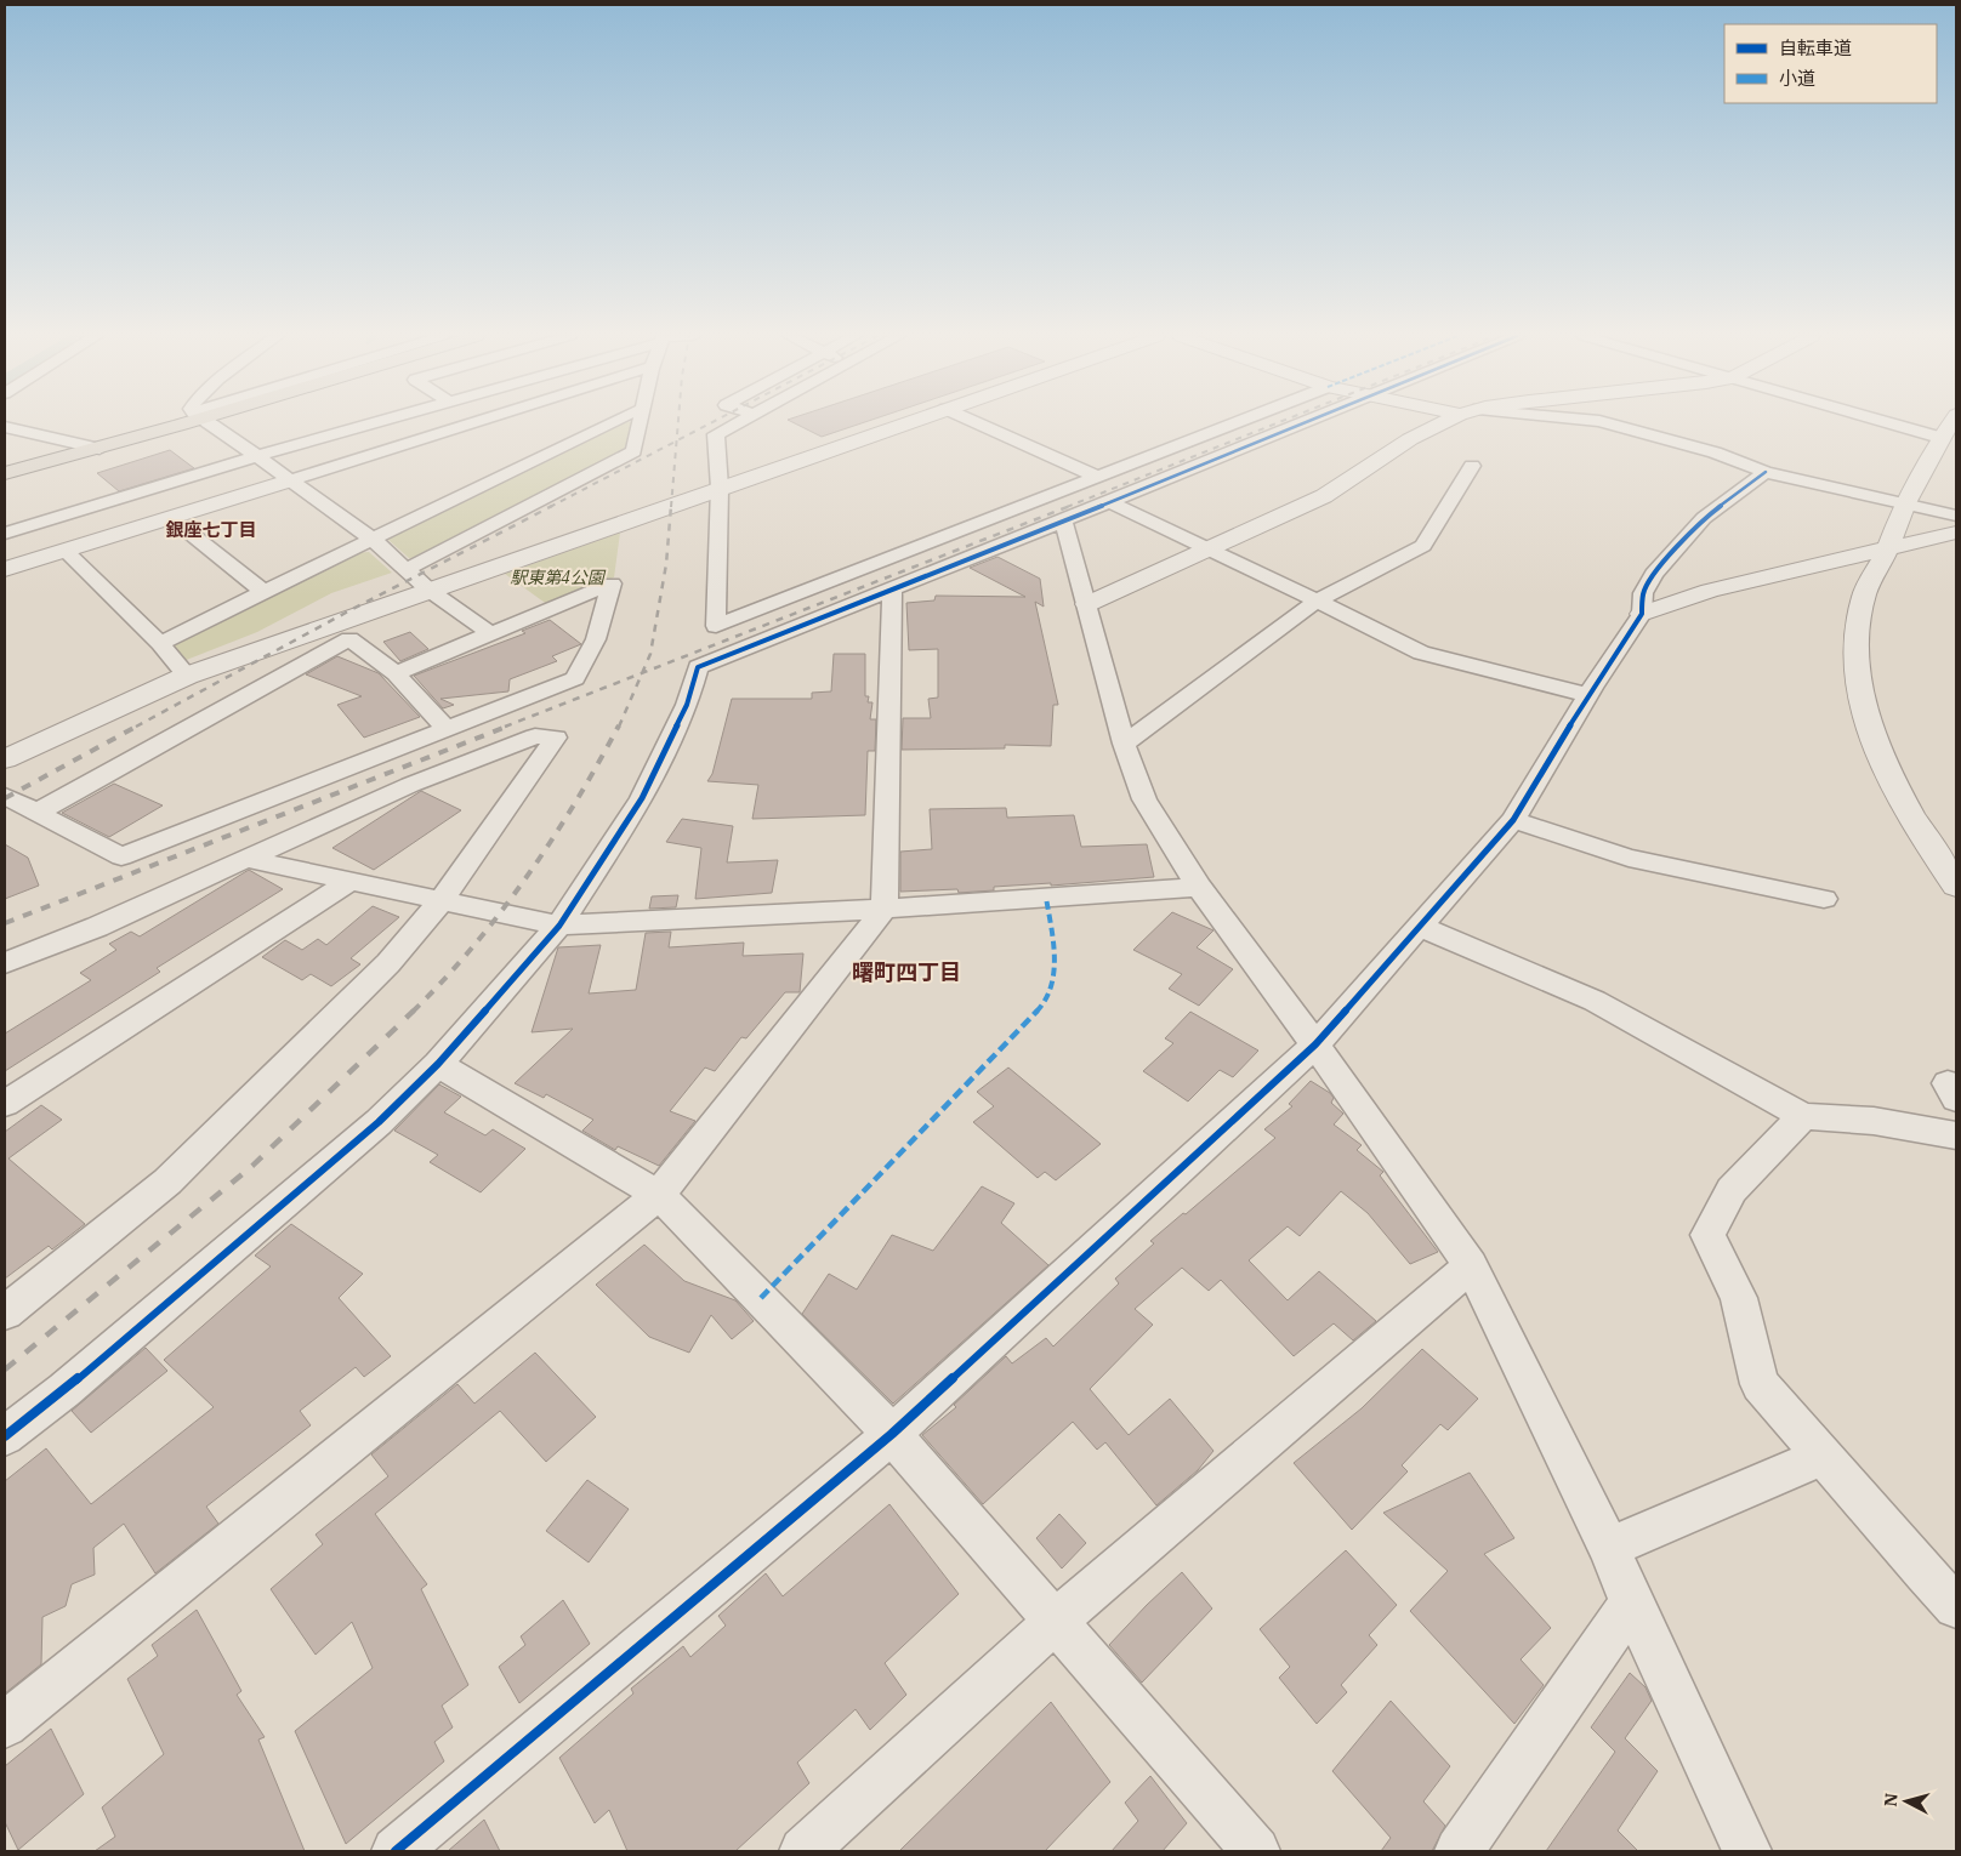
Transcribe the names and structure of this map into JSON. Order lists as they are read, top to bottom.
{
  "districts": ["銀座七丁目", "曙町四丁目"],
  "parks": ["駅東第4公園"],
  "legend": ["自転車道", "小道"],
  "north": "left"
}
